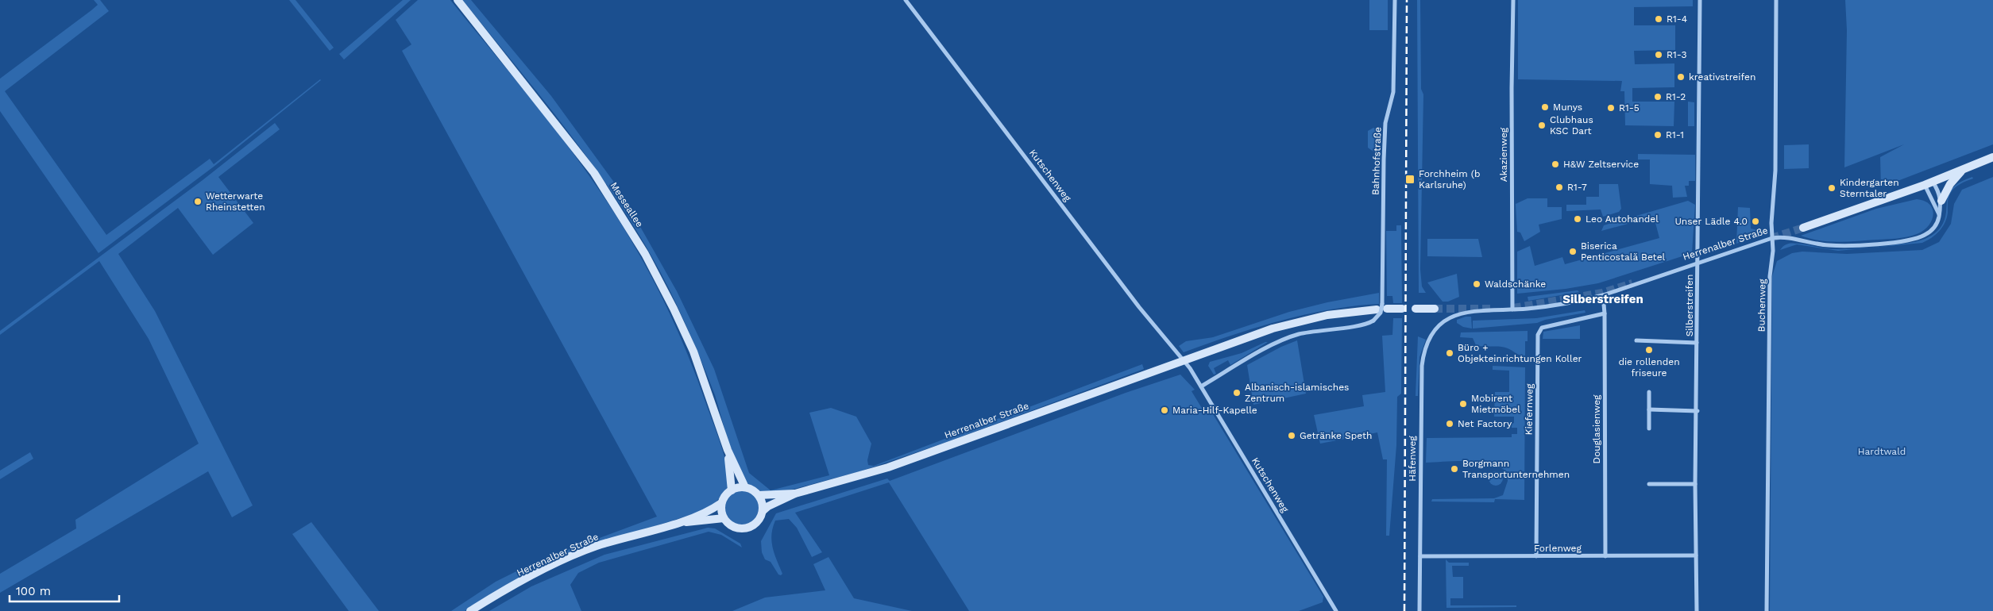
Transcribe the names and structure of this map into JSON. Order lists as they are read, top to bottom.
{
  "streets": {
    "main road": ["Messeallee", "Herrenalber Straße"],
    "street": [
      "Akazienweg",
      "Bahnhofstraße",
      "Kutschenweg",
      "Silberstreifen",
      "Buchenweg",
      "Kiefernweg",
      "Douglasienweg",
      "Häfenweg",
      "Forlenweg"
    ]
  },
  "crossings": [
    ["Akazienweg", "Herrenalber Straße"],
    ["Bahnhofstraße", "Kutschenweg"],
    ["Bahnhofstraße", "Herrenalber Straße"],
    ["Kutschenweg", "Herrenalber Straße"],
    ["Messeallee", "Herrenalber Straße"],
    ["Herrenalber Straße", "Silberstreifen"],
    ["Herrenalber Straße", "Buchenweg"],
    ["Herrenalber Straße", "Douglasienweg"],
    ["Herrenalber Straße", "Häfenweg"],
    ["Silberstreifen", "Forlenweg"],
    ["Kiefernweg", "Douglasienweg"],
    ["Kiefernweg", "Forlenweg"],
    ["Douglasienweg", "Forlenweg"],
    ["Häfenweg", "Forlenweg"]
  ],
  "districts": ["Silberstreifen"],
  "parks": ["Hardtwald"],
  "places": {
    "other": [
      "R1-4",
      "R1-3",
      "kreativstreifen",
      "R1-2",
      "Munys",
      "R1-5",
      "Clubhaus KSC Dart",
      "R1-1",
      "H&W Zeltservice",
      "R1-7",
      "Kindergarten Sterntaler",
      "Wetterwarte Rheinstetten",
      "Leo Autohandel",
      "Unser Lädle 4.0",
      "Biserica Penticostală Betel",
      "Waldschänke",
      "die rollenden friseure",
      "Büro + Objekteinrichtungen Koller",
      "Albanisch-islamisches Zentrum",
      "Mobirent Mietmöbel",
      "Maria-Hilf-Kapelle",
      "Net Factory",
      "Getränke Speth",
      "Borgmann Transportunternehmen"
    ],
    "transit": ["Forchheim (b Karlsruhe)"]
  },
  "scale_bar": "100 m"
}
